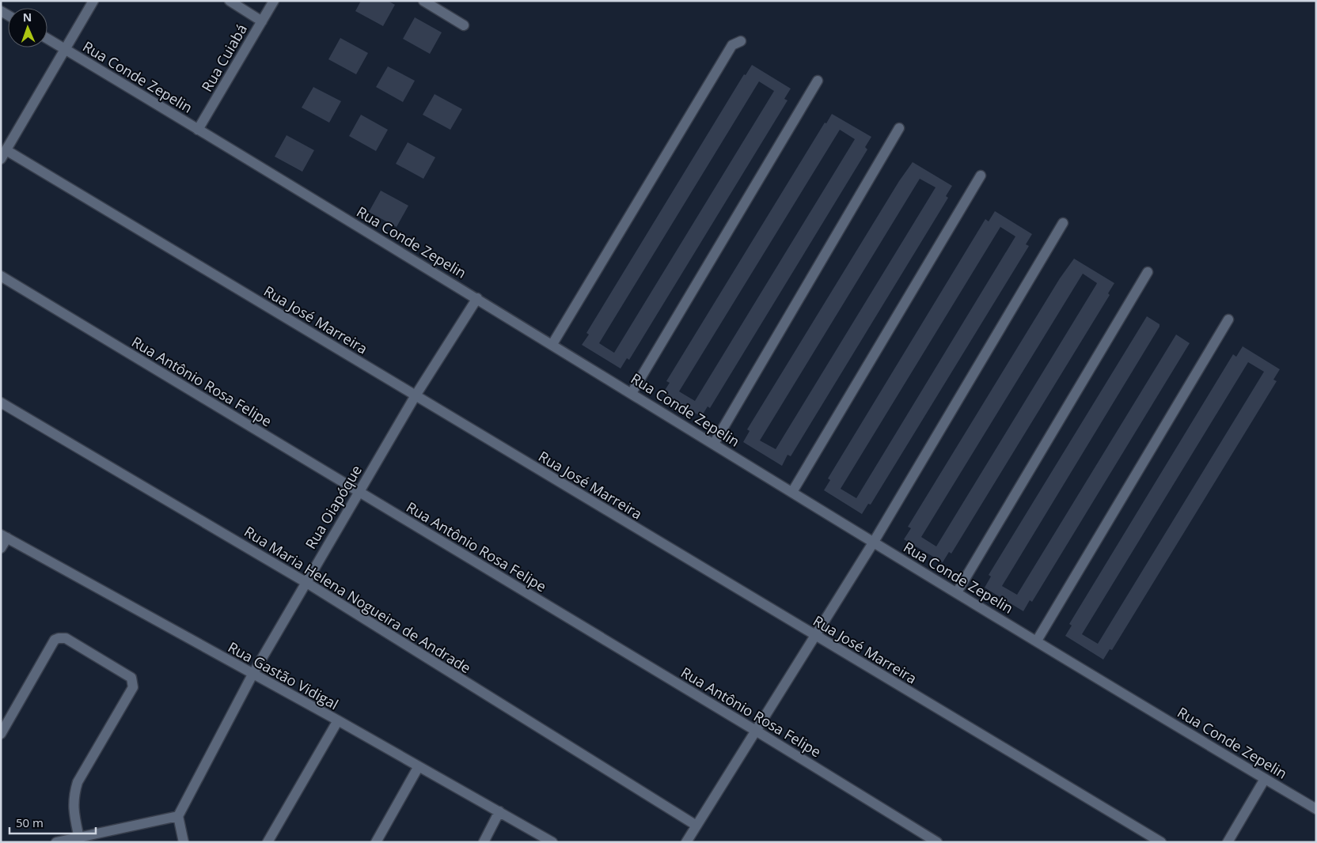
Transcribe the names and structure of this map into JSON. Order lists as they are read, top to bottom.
{
  "streets": {
    "street": [
      "Rua Cuiabá",
      "Rua Conde Zepelin",
      "Rua José Marreira",
      "Rua Antônio Rosa Felipe",
      "Rua Oiapóque",
      "Rua Maria Helena Nogueira de Andrade",
      "Rua Gastão Vidigal"
    ]
  },
  "crossings": [
    ["Rua Cuiabá", "Rua Conde Zepelin"],
    ["Rua Conde Zepelin", "Rua Oiapóque"],
    ["Rua José Marreira", "Rua Oiapóque"],
    ["Rua Antônio Rosa Felipe", "Rua Oiapóque"],
    ["Rua Oiapóque", "Rua Maria Helena Nogueira de Andrade"],
    ["Rua Oiapóque", "Rua Gastão Vidigal"]
  ],
  "scale_bar": "50 m",
  "north": "top"
}
